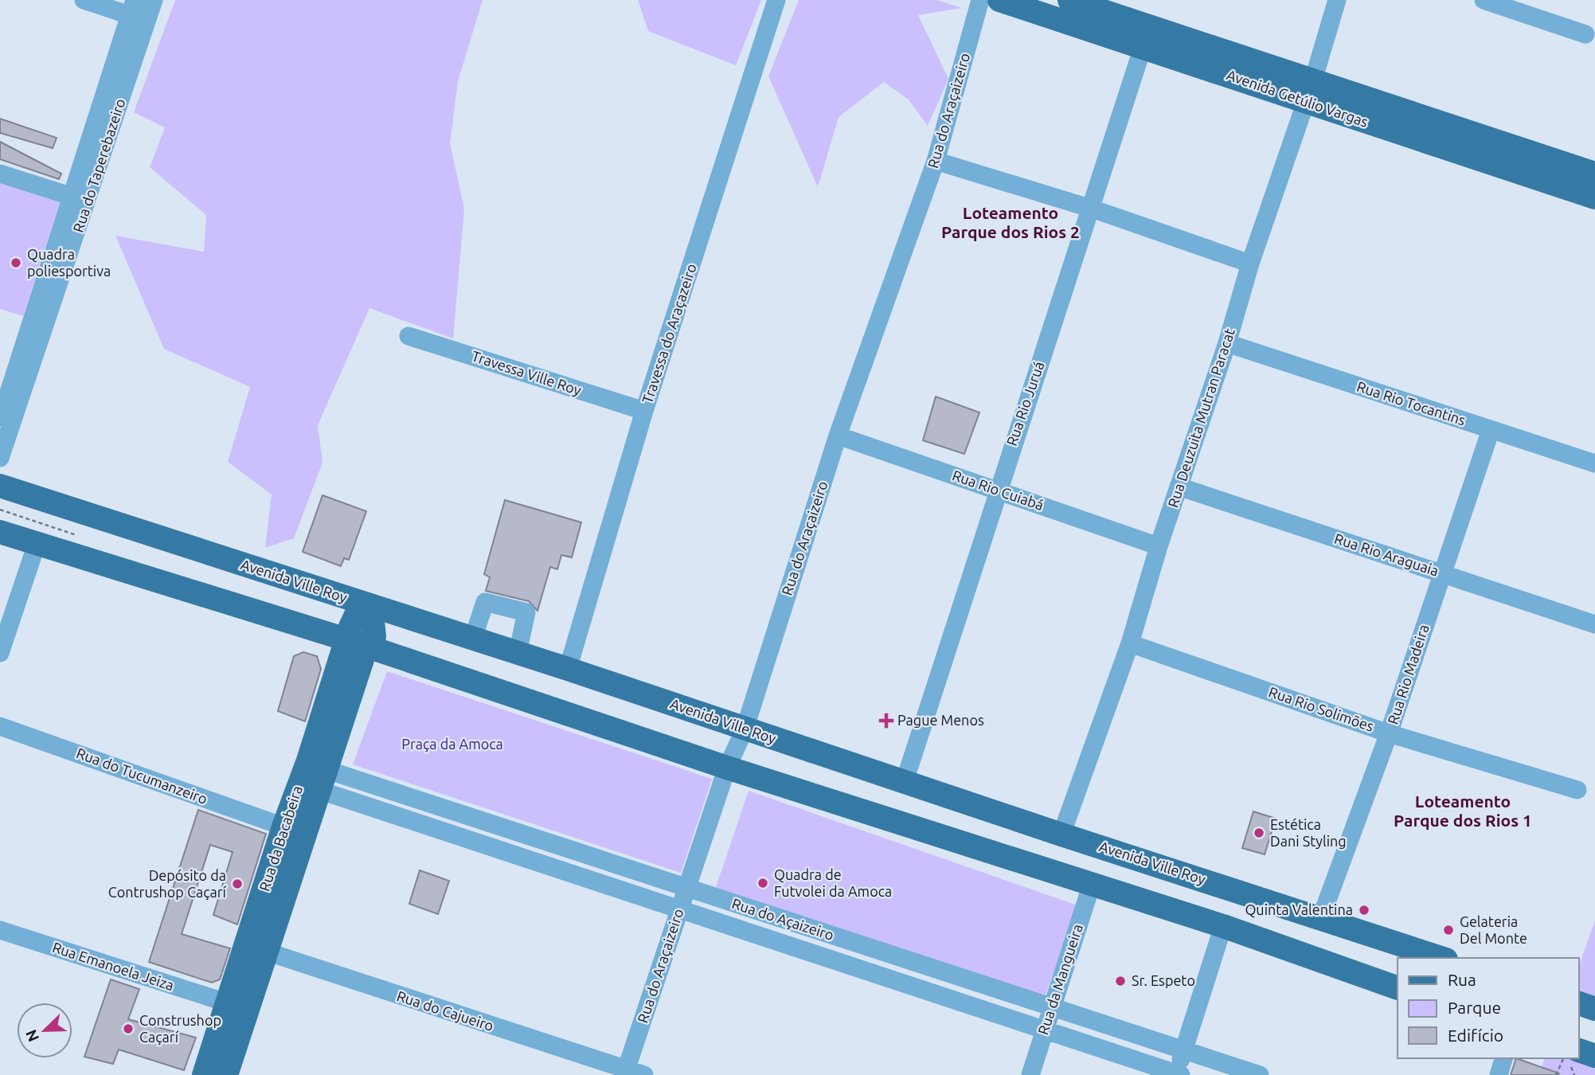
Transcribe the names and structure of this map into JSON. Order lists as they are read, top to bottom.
{
  "streets": {
    "main road": ["Avenida Getúlio Vargas", "Avenida Ville Roy", "Rua da Bacabeira"],
    "street": [
      "Rua do Araçaizeiro",
      "Rua do Taperebazeiro",
      "Travessa do Araçazeiro",
      "Travessa Ville Roy",
      "Rua Rio Juruá",
      "Rua Rio Tocantins",
      "Rua Deuzuita Mutran Paracat",
      "Rua Rio Cuiabá",
      "Rua Rio Araguaia",
      "Rua Rio Madeira",
      "Rua Rio Solimões",
      "Rua do Tucumanzeiro",
      "Rua do Açaizeiro",
      "Rua Emanoela Jeiza",
      "Rua da Mangueira",
      "Rua do Cajueiro"
    ]
  },
  "crossings": [
    ["Avenida Getúlio Vargas", "Rua Rio Juruá"],
    ["Avenida Getúlio Vargas", "Rua Deuzuita Mutran Paracat"],
    ["Rua do Araçaizeiro", "Rua Rio Cuiabá"],
    ["Rua do Araçaizeiro", "Avenida Ville Roy"],
    ["Rua do Araçaizeiro", "Rua do Açaizeiro"],
    ["Rua do Araçaizeiro", "Rua do Cajueiro"],
    ["Travessa do Araçazeiro", "Travessa Ville Roy"],
    ["Travessa do Araçazeiro", "Avenida Ville Roy"],
    ["Rua Rio Juruá", "Rua Rio Cuiabá"],
    ["Rua Rio Juruá", "Avenida Ville Roy"],
    ["Rua Rio Tocantins", "Rua Deuzuita Mutran Paracat"],
    ["Rua Rio Tocantins", "Rua Rio Madeira"],
    ["Rua Deuzuita Mutran Paracat", "Rua Rio Cuiabá"],
    ["Rua Deuzuita Mutran Paracat", "Rua Rio Araguaia"],
    ["Rua Deuzuita Mutran Paracat", "Avenida Ville Roy"],
    ["Rua Deuzuita Mutran Paracat", "Rua Rio Solimões"],
    ["Rua Rio Araguaia", "Rua Rio Madeira"],
    ["Avenida Ville Roy", "Rua Rio Madeira"],
    ["Avenida Ville Roy", "Rua da Bacabeira"],
    ["Rua Rio Madeira", "Rua Rio Solimões"],
    ["Rua do Tucumanzeiro", "Rua da Bacabeira"],
    ["Rua da Bacabeira", "Rua do Açaizeiro"],
    ["Rua da Bacabeira", "Rua Emanoela Jeiza"],
    ["Rua da Bacabeira", "Rua do Cajueiro"],
    ["Rua do Açaizeiro", "Rua da Mangueira"]
  ],
  "districts": ["Loteamento Parque dos Rios 2", "Loteamento Parque dos Rios 1"],
  "parks": ["Praça da Amoca"],
  "places": {
    "other": [
      "Quadra poliesportiva",
      "Estética Dani Styling",
      "Quadra de Futvolei da Amoca",
      "Depósito da Contrushop Caçarí",
      "Quinta Valentina",
      "Gelateria Del Monte",
      "Sr. Espeto",
      "Construshop Caçarí"
    ],
    "health": ["Pague Menos"]
  },
  "legend": ["Rua", "Parque", "Edifício"],
  "north": "bottom left"
}
